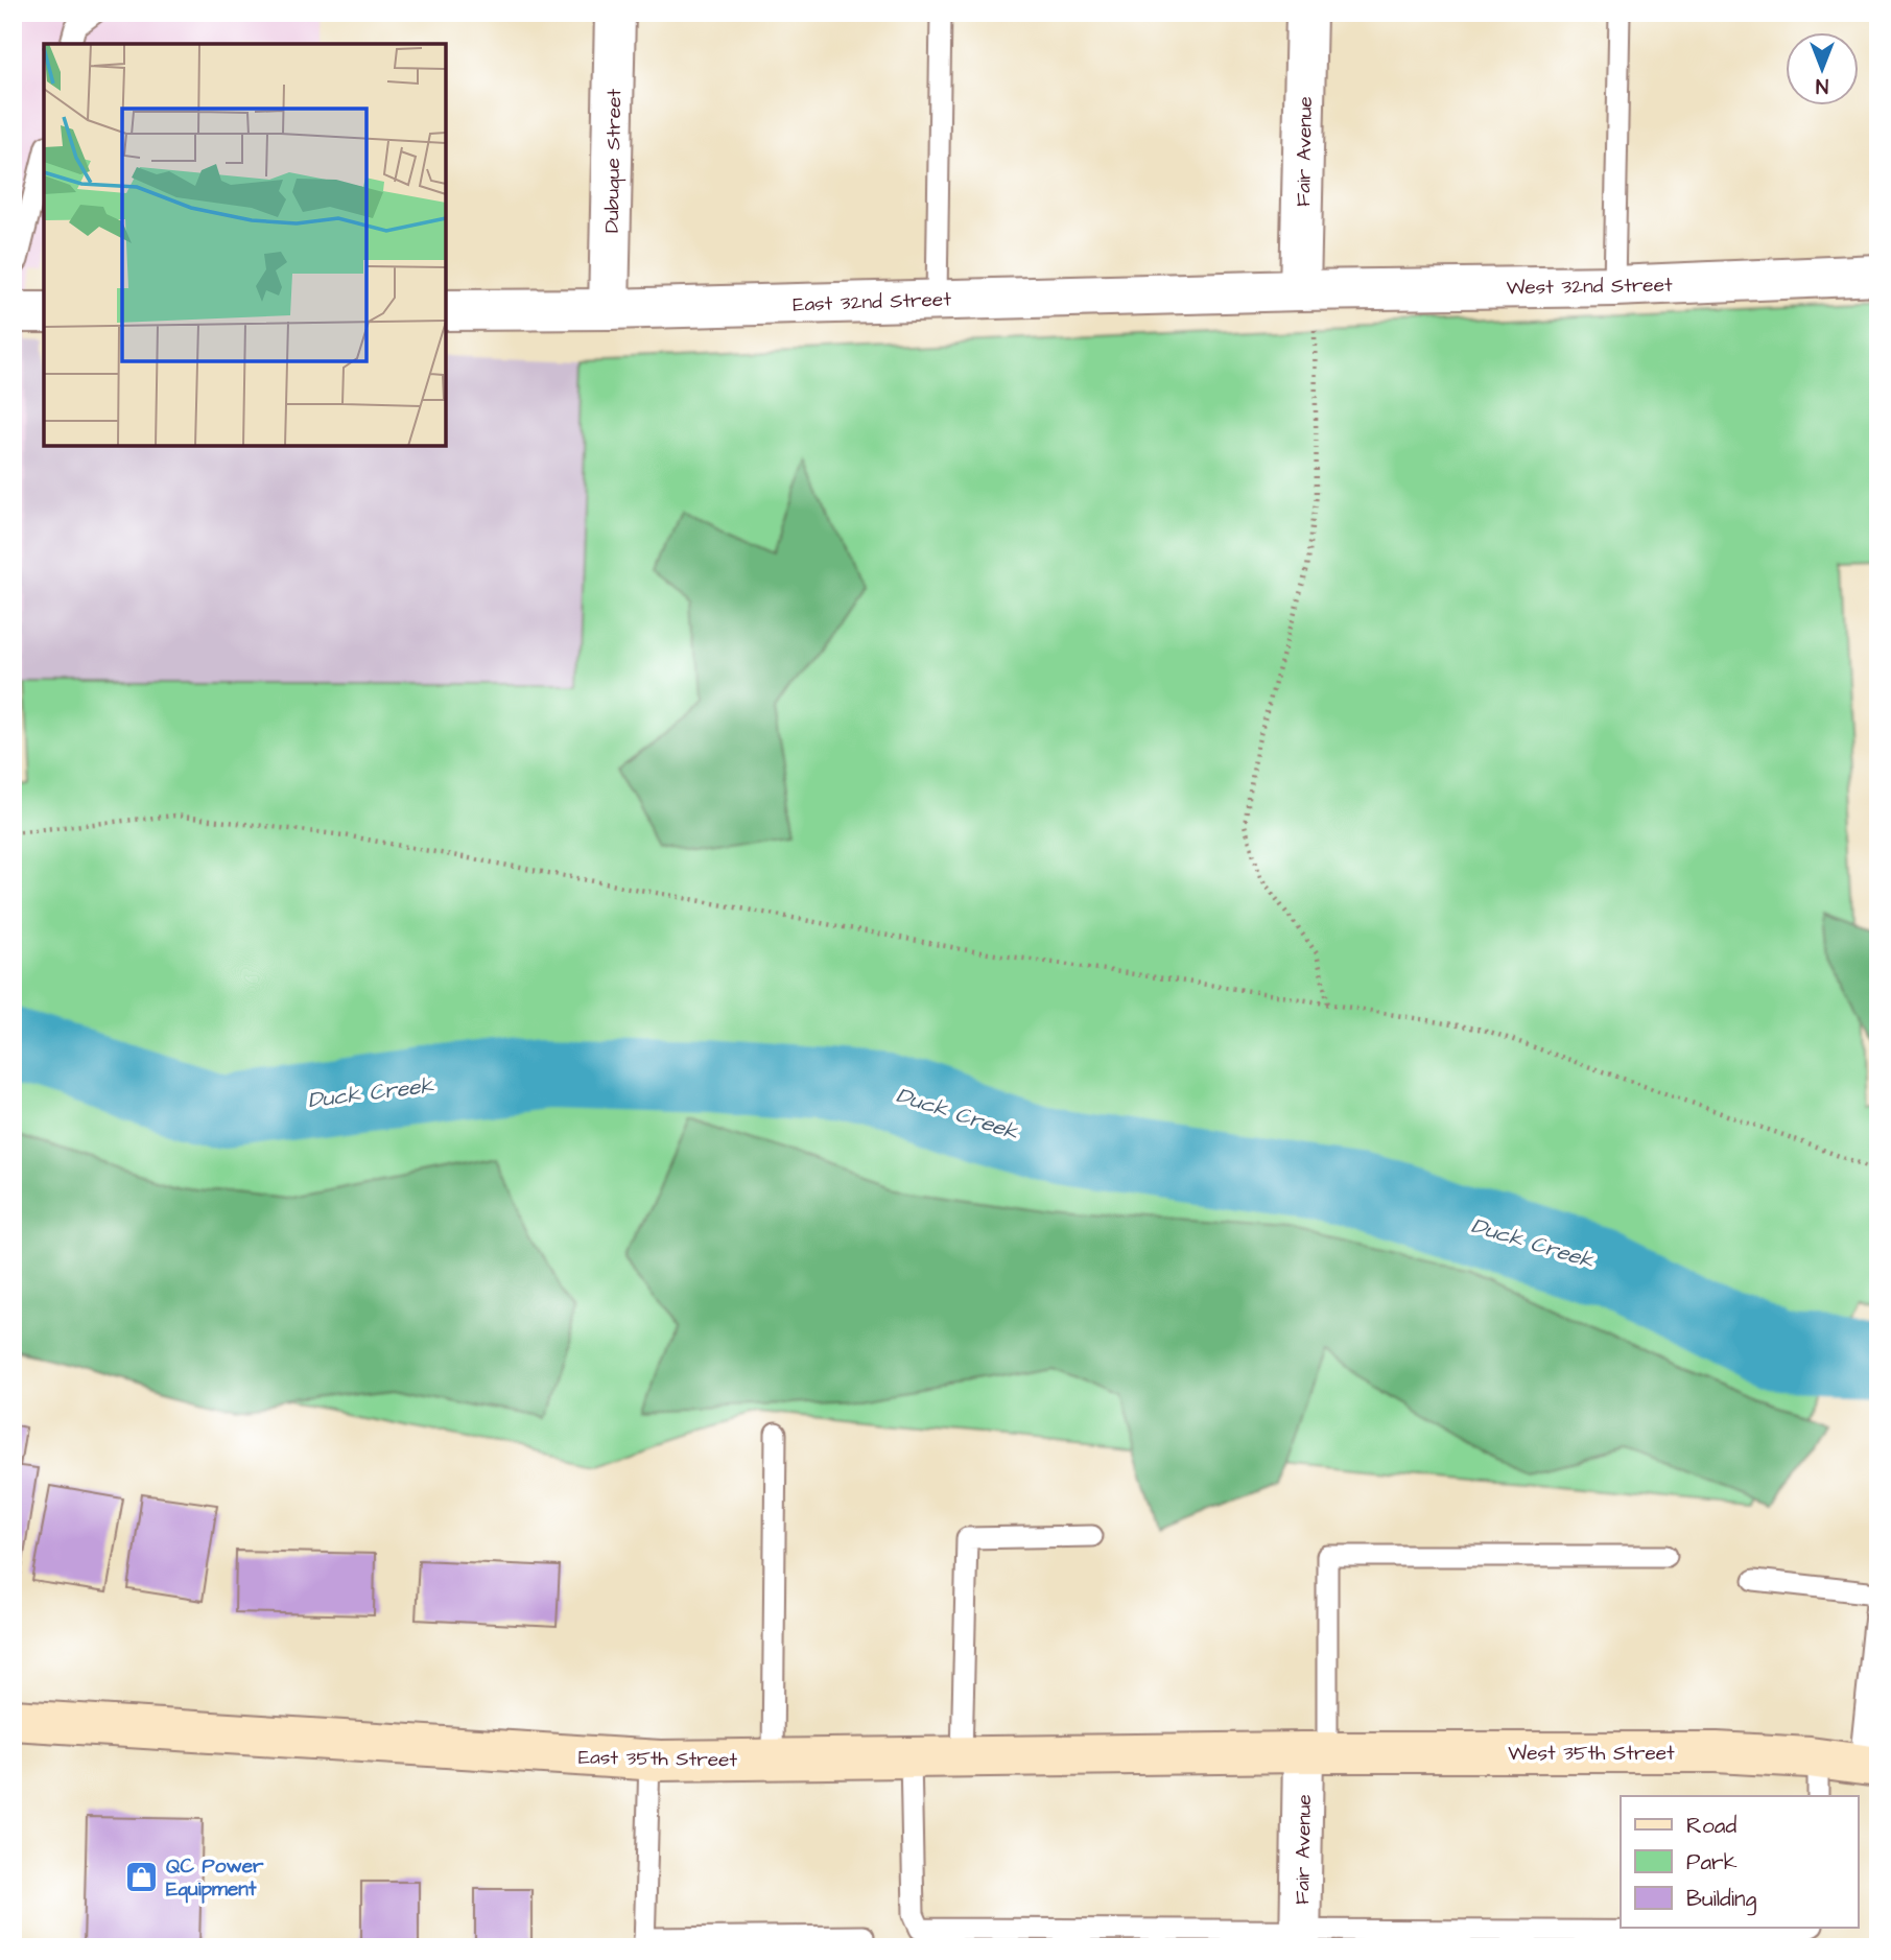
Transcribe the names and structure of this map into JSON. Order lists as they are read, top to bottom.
{
  "streets": {
    "street": [
      "Fair Avenue",
      "Dubuque Street",
      "West 32nd Street",
      "East 32nd Street",
      "West 35th Street",
      "East 35th Street"
    ]
  },
  "crossings": [
    ["Fair Avenue", "West 32nd Street"],
    ["Fair Avenue", "East 32nd Street"],
    ["Fair Avenue", "West 35th Street"],
    ["Fair Avenue", "East 35th Street"],
    ["Dubuque Street", "East 32nd Street"],
    ["West 32nd Street", "East 32nd Street"],
    ["West 35th Street", "East 35th Street"]
  ],
  "water": ["Duck Creek"],
  "places": {
    "shop": ["QC Power Equipment"]
  },
  "legend": ["Road", "Park", "Building"],
  "north": "bottom"
}
